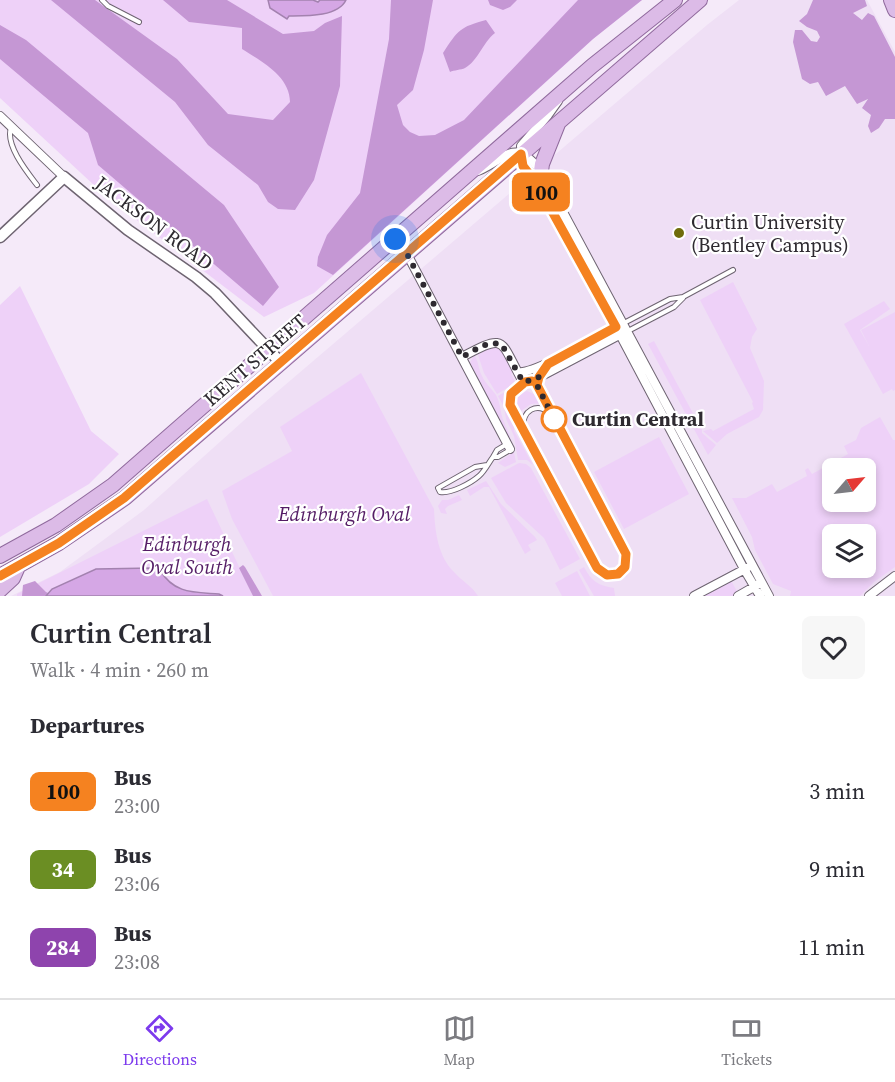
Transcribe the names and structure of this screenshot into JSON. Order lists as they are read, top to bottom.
{
  "streets": {
    "main road": ["KENT STREET"],
    "street": ["JACKSON ROAD"]
  },
  "crossings": [
    ["JACKSON ROAD", "KENT STREET"]
  ],
  "parks": ["Edinburgh Oval", "Edinburgh Oval South"],
  "places": ["Curtin University (Bentley Campus)", "Curtin Central"],
  "lines": ["bus line 100"],
  "north": "top right",
  "page": {
    "on_map": "100",
    "heading": [
      ["Curtin Central", "Walk · 4 min · 260 m"],
      "Departures"
    ],
    "list": [
      {
        "mark": "100",
        "name": "Bus",
        "note": "23:00",
        "value": "3 min"
      },
      {
        "mark": "34",
        "name": "Bus",
        "note": "23:06",
        "value": "9 min"
      },
      {
        "mark": "284",
        "name": "Bus",
        "note": "23:08",
        "value": "11 min"
      }
    ],
    "tabs": ["Directions", "Map", "Tickets"]
  }
}
